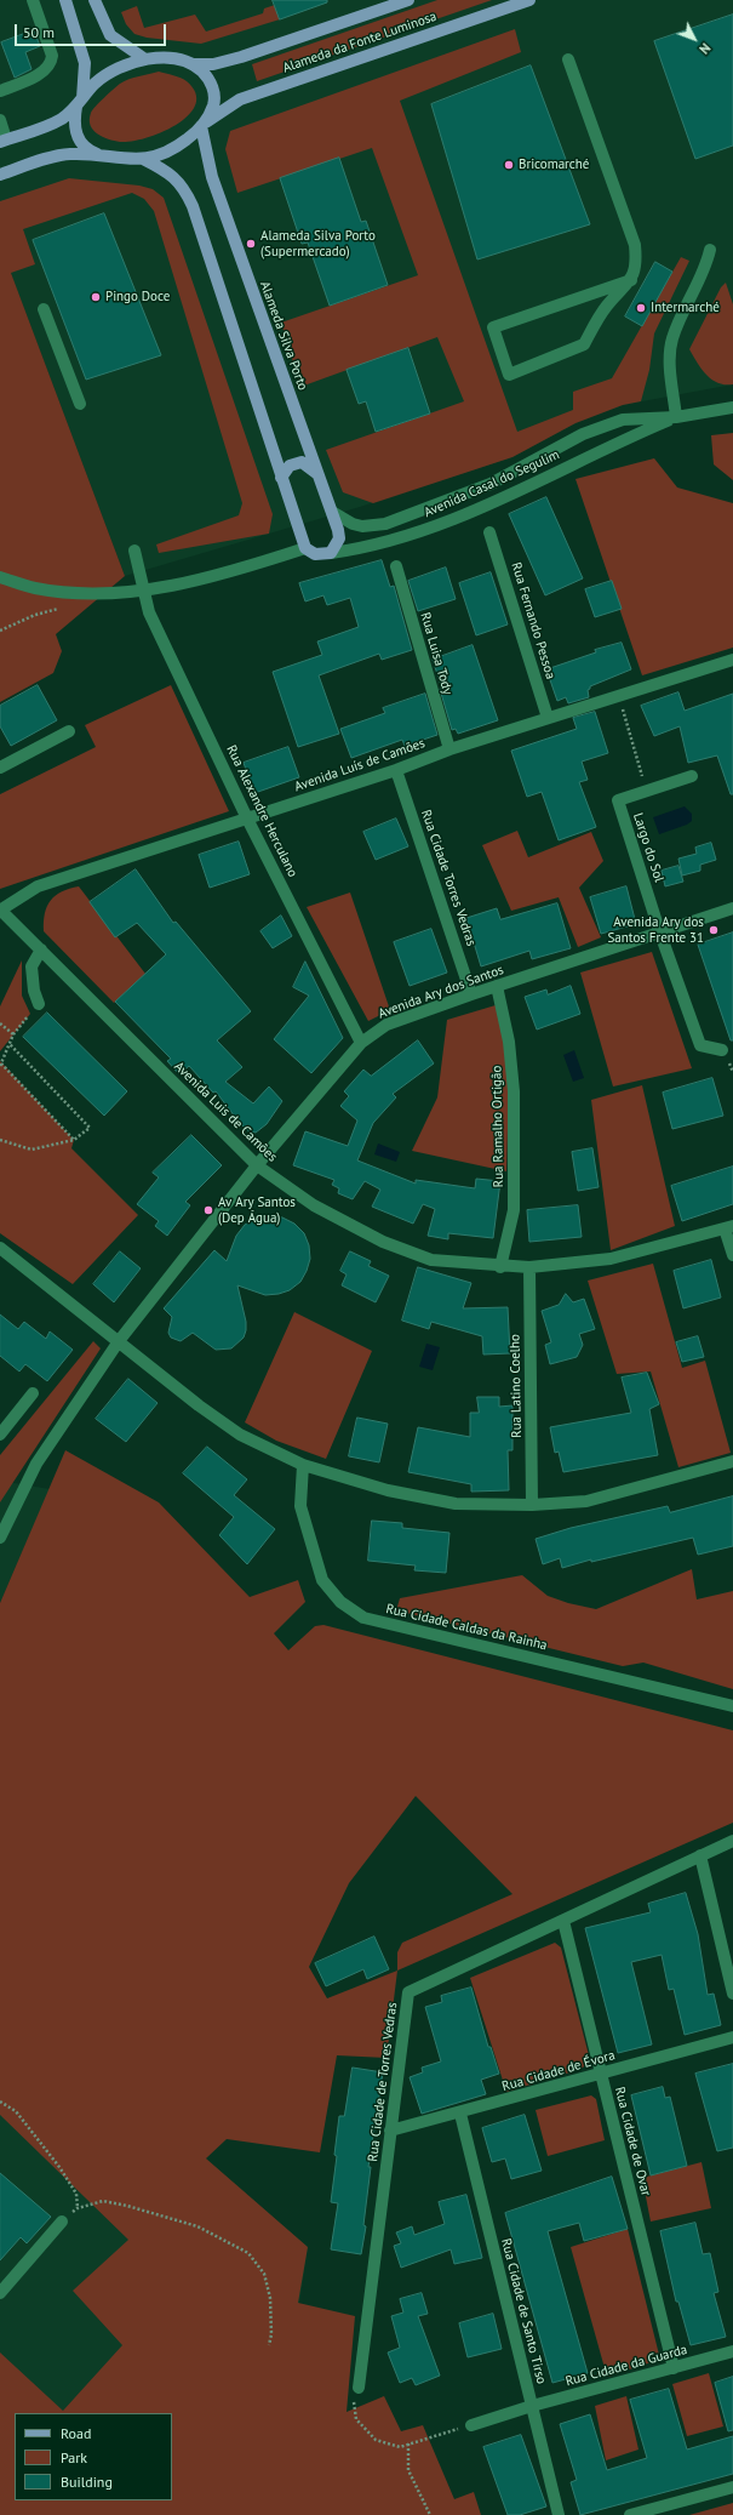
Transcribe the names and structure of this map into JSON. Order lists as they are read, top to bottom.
{
  "streets": {
    "main road": ["Alameda da Fonte Luminosa", "Alameda Silva Porto", "Avenida Casal do Segulim"],
    "street": [
      "Rua Fernando Pessoa",
      "Rua Luisa Tody",
      "Avenida Luís de Camões",
      "Rua Alexandre Herculano",
      "Largo do Sol",
      "Rua Cidade Torres Vedras",
      "Avenida Ary dos Santos",
      "Avenida Luis de Camões",
      "Rua Ramalho Ortigão",
      "Rua Latino Coelho",
      "Rua Cidade Caldas da Rainha",
      "Rua Cidade de Évora",
      "Rua Cidade de Torres Vedras",
      "Rua Cidade de Ovar",
      "Rua Cidade de Santo Tirso",
      "Rua Cidade da Guarda"
    ]
  },
  "crossings": [
    ["Alameda da Fonte Luminosa", "Alameda Silva Porto"],
    ["Alameda Silva Porto", "Avenida Casal do Segulim"],
    ["Rua Fernando Pessoa", "Avenida Luís de Camões"],
    ["Rua Luisa Tody", "Avenida Luís de Camões"],
    ["Avenida Luís de Camões", "Rua Alexandre Herculano"],
    ["Avenida Luís de Camões", "Rua Cidade Torres Vedras"],
    ["Avenida Luís de Camões", "Avenida Luis de Camões"],
    ["Rua Alexandre Herculano", "Avenida Ary dos Santos"],
    ["Largo do Sol", "Avenida Ary dos Santos"],
    ["Rua Cidade Torres Vedras", "Avenida Ary dos Santos"],
    ["Avenida Ary dos Santos", "Avenida Luis de Camões"],
    ["Avenida Ary dos Santos", "Rua Ramalho Ortigão"],
    ["Avenida Luis de Camões", "Rua Ramalho Ortigão"],
    ["Avenida Luis de Camões", "Rua Latino Coelho"],
    ["Rua Cidade de Évora", "Rua Cidade de Torres Vedras"],
    ["Rua Cidade de Évora", "Rua Cidade de Ovar"],
    ["Rua Cidade de Évora", "Rua Cidade de Santo Tirso"],
    ["Rua Cidade de Torres Vedras", "Rua Cidade de Ovar"],
    ["Rua Cidade de Ovar", "Rua Cidade da Guarda"],
    ["Rua Cidade de Santo Tirso", "Rua Cidade da Guarda"]
  ],
  "places": [
    "Bricomarché",
    "Alameda Silva Porto (Supermercado)",
    "Pingo Doce",
    "Intermarché",
    "Avenida Ary dos Santos Frente 31",
    "Av Ary Santos (Dep Água)"
  ],
  "legend": ["Road", "Park", "Building"],
  "scale_bar": "50 m",
  "north": "bottom right"
}
